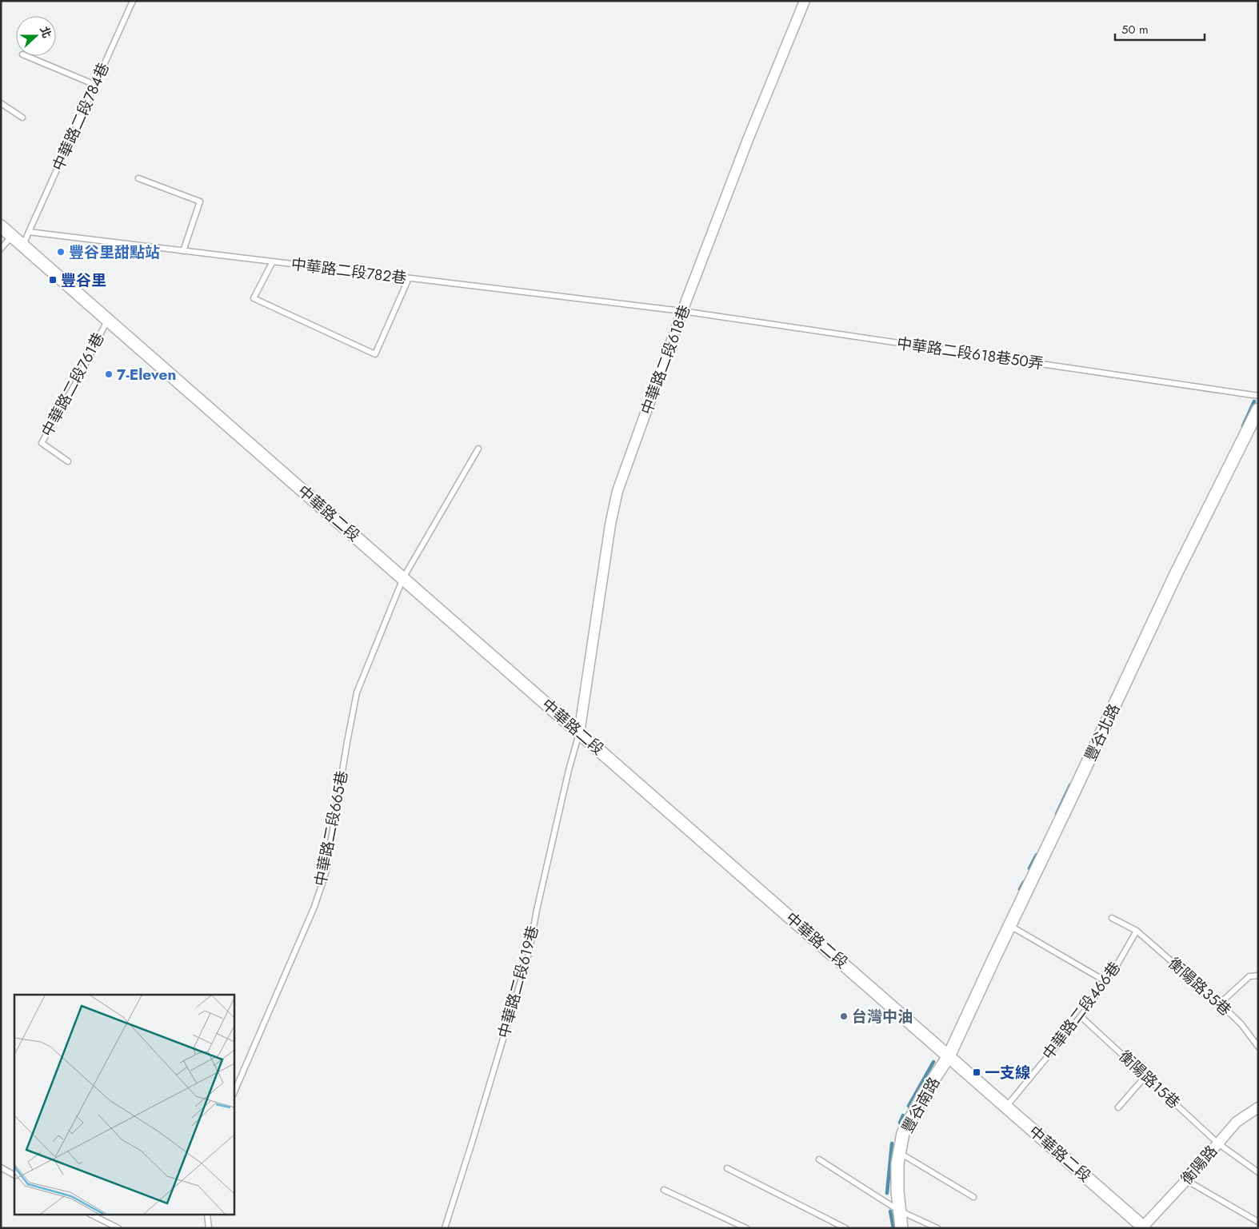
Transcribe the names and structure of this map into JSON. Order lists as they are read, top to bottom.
{
  "streets": {
    "street": [
      "中華路二段618巷",
      "中華路二段",
      "豐谷北路",
      "豐谷南路",
      "衡陽路"
    ],
    "lane": [
      "中華路二段784巷",
      "中華路二段782巷",
      "中華路二段618巷50弄",
      "中華路二段761巷",
      "中華路二段665巷",
      "中華路二段619巷",
      "衡陽路35巷",
      "中華路二段466巷",
      "衡陽路15巷"
    ]
  },
  "crossings": [
    ["中華路二段784巷", "中華路二段782巷"],
    ["中華路二段782巷", "中華路二段618巷50弄"],
    ["中華路二段782巷", "中華路二段618巷"],
    ["中華路二段618巷50弄", "中華路二段618巷"],
    ["中華路二段618巷", "中華路二段"],
    ["中華路二段618巷", "中華路二段619巷"],
    ["中華路二段761巷", "中華路二段"],
    ["中華路二段", "豐谷北路"],
    ["中華路二段", "中華路二段665巷"],
    ["中華路二段", "中華路二段619巷"],
    ["中華路二段", "中華路二段466巷"],
    ["中華路二段", "豐谷南路"],
    ["中華路二段", "衡陽路"],
    ["豐谷北路", "豐谷南路"],
    ["衡陽路35巷", "中華路二段466巷"],
    ["中華路二段466巷", "衡陽路15巷"],
    ["衡陽路15巷", "衡陽路"]
  ],
  "places": {
    "other": ["豐谷里甜點站", "7-Eleven", "台灣中油"],
    "transit": ["豐谷里", "一支線"]
  },
  "scale_bar": "50 m",
  "north": "right"
}
